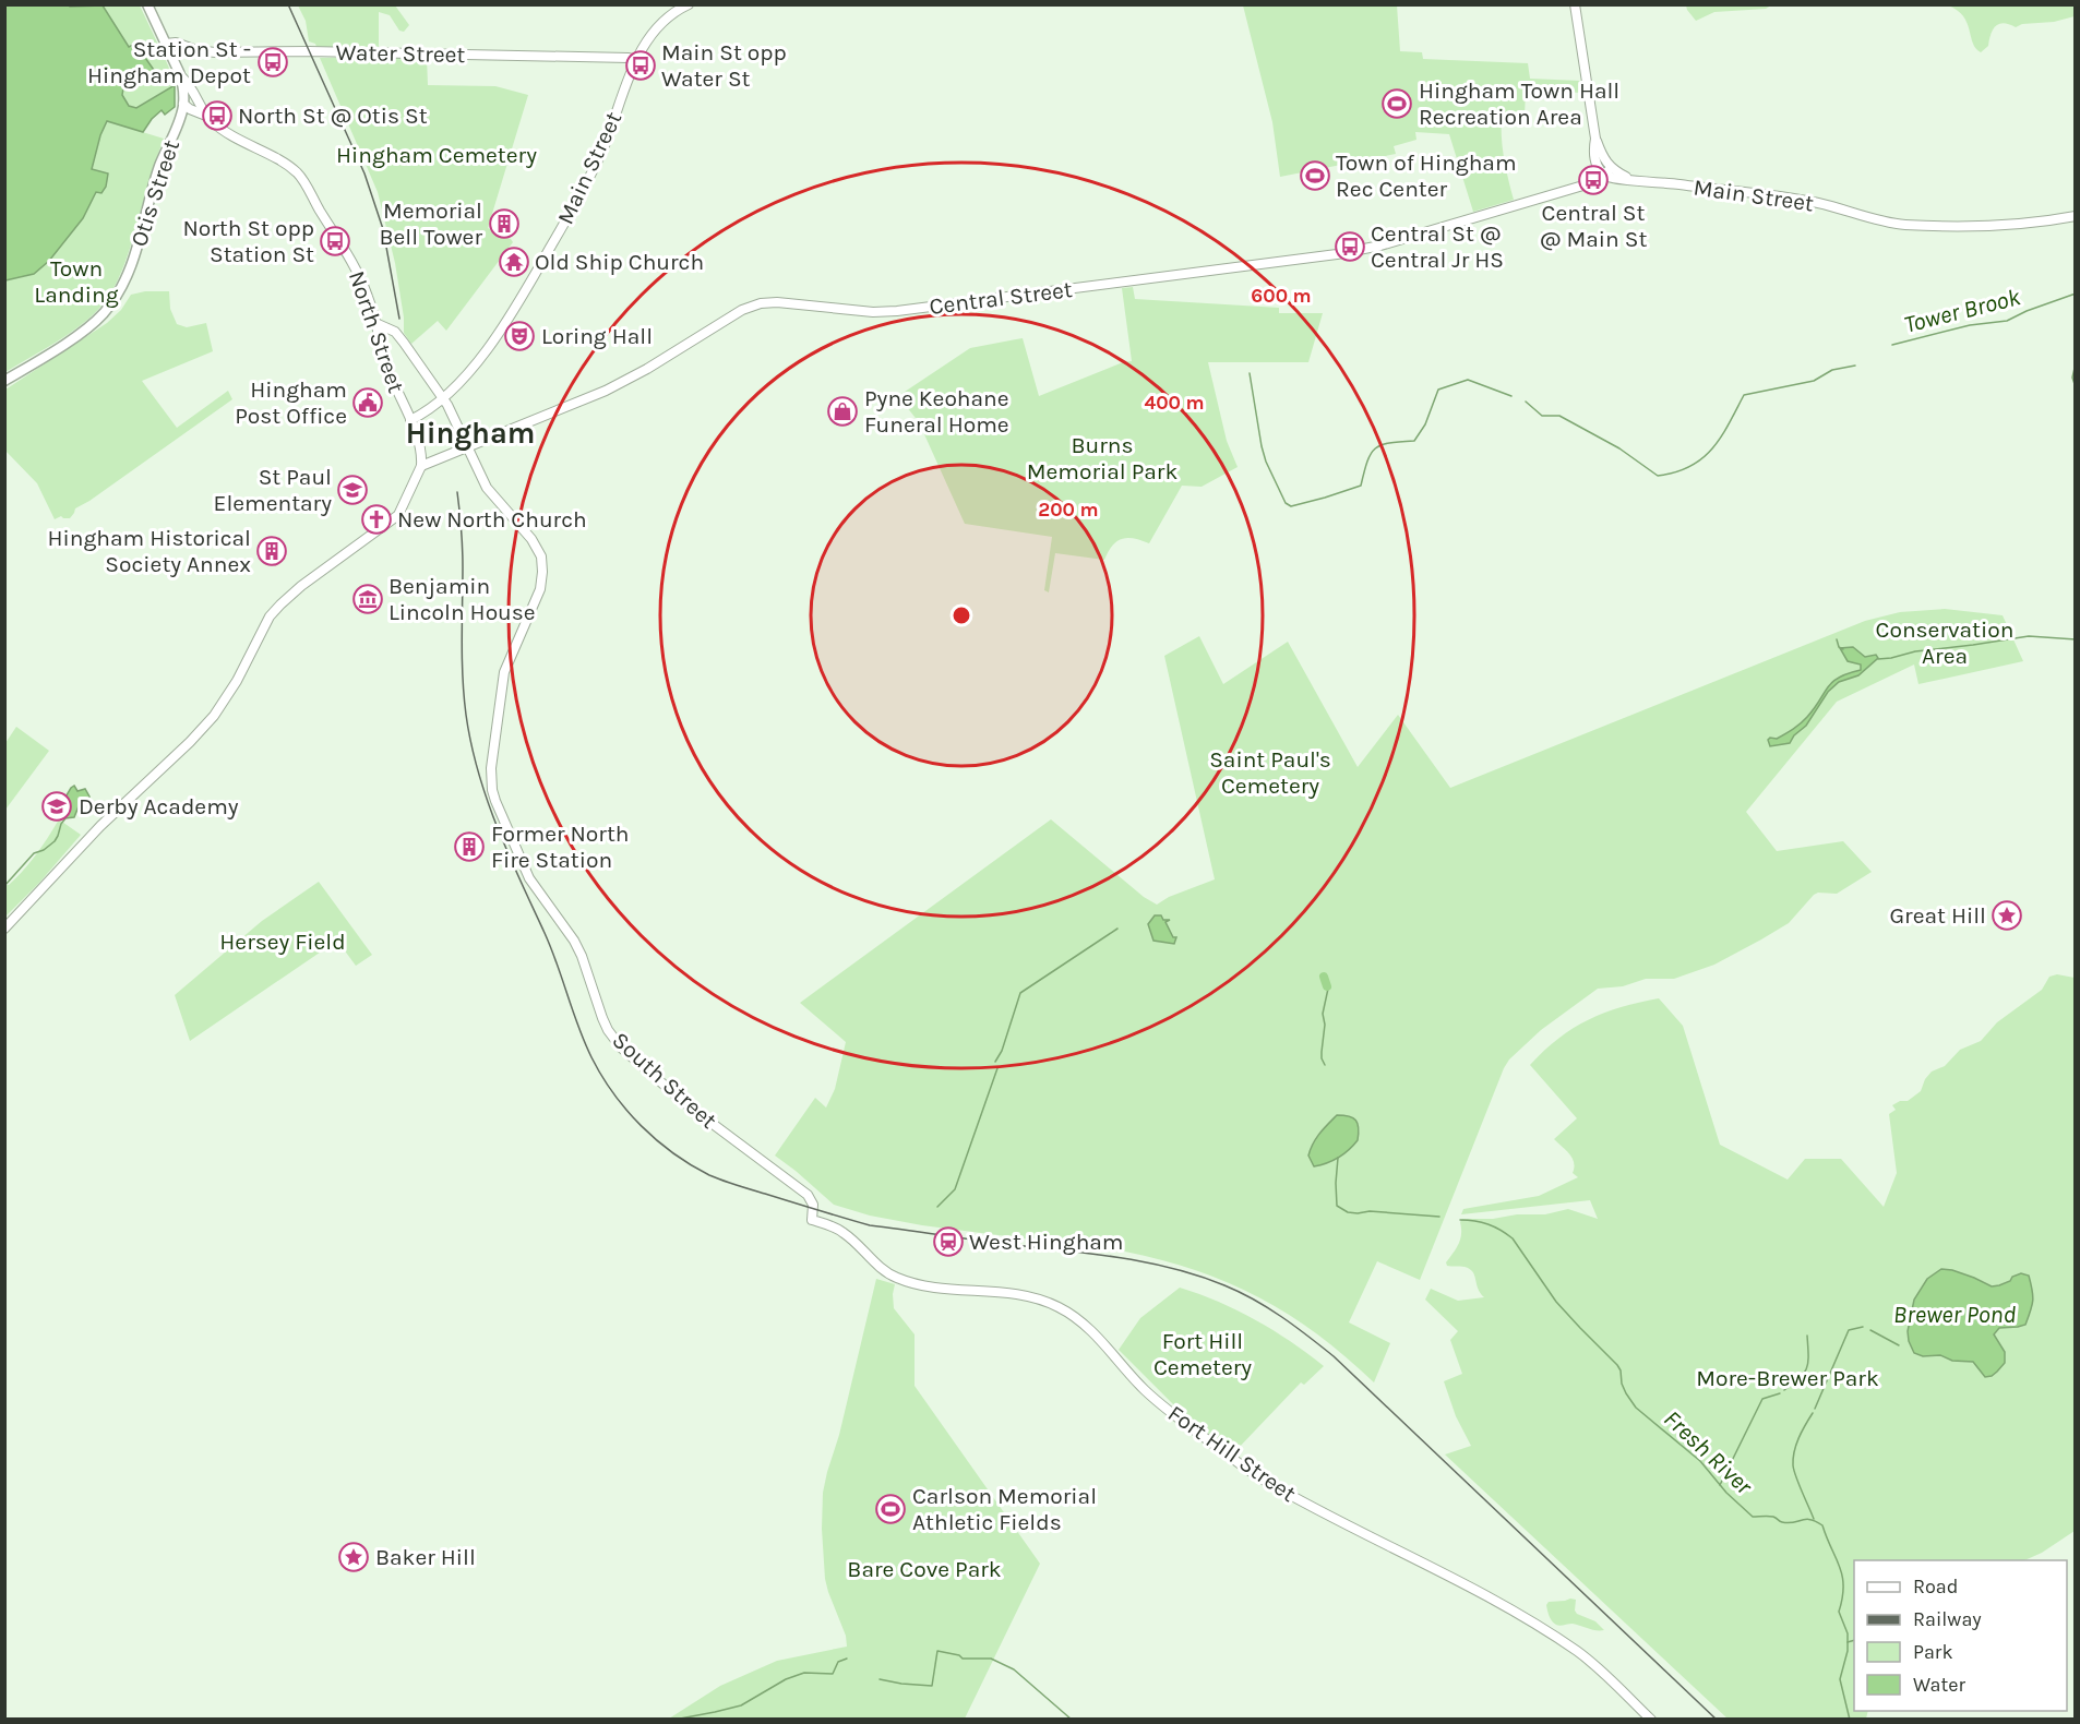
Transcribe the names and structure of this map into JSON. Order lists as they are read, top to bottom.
{
  "streets": {
    "main road": [
      "Water Street",
      "Main Street",
      "Otis Street",
      "Central Street",
      "North Street",
      "South Street",
      "Fort Hill Street"
    ]
  },
  "crossings": [
    ["Water Street", "Main Street"],
    ["Main Street", "Central Street"],
    ["Main Street", "North Street"],
    ["Main Street", "South Street"],
    ["Otis Street", "North Street"],
    ["Central Street", "North Street"],
    ["Central Street", "South Street"],
    ["North Street", "South Street"],
    ["South Street", "Fort Hill Street"]
  ],
  "districts": ["Hingham"],
  "water": ["Tower Brook", "Brewer Pond", "Fresh River"],
  "parks": [
    "Hingham Cemetery",
    "Town Landing",
    "Burns Memorial Park",
    "Conservation Area",
    "Saint Paul's Cemetery",
    "Hersey Field",
    "Fort Hill Cemetery",
    "More-Brewer Park",
    "Bare Cove Park"
  ],
  "places": {
    "bus stop": [
      "Station St - Hingham Depot",
      "Main St opp Water St",
      "North St @ Otis St",
      "Central St @ Main St",
      "North St opp Station St",
      "Central St @ Central Jr HS"
    ],
    "sports": ["Hingham Town Hall Recreation Area", "Town of Hingham Rec Center", "Carlson Memorial Athletic Fields"],
    "building": ["Memorial Bell Tower", "Hingham Historical Society Annex", "Former North Fire Station"],
    "temple": ["Old Ship Church"],
    "theatre": ["Loring Hall"],
    "public building": ["Hingham Post Office"],
    "shop": ["Pyne Keohane Funeral Home"],
    "school or university": ["St Paul Elementary", "Derby Academy"],
    "church": ["New North Church"],
    "museum": ["Benjamin Lincoln House"],
    "place": ["Great Hill", "Baker Hill"],
    "station": ["West Hingham"]
  },
  "legend": [
    "Road",
    "Railway",
    "Park",
    "Water"
  ],
  "rings": ["600 m", "400 m", "200 m"]
}
